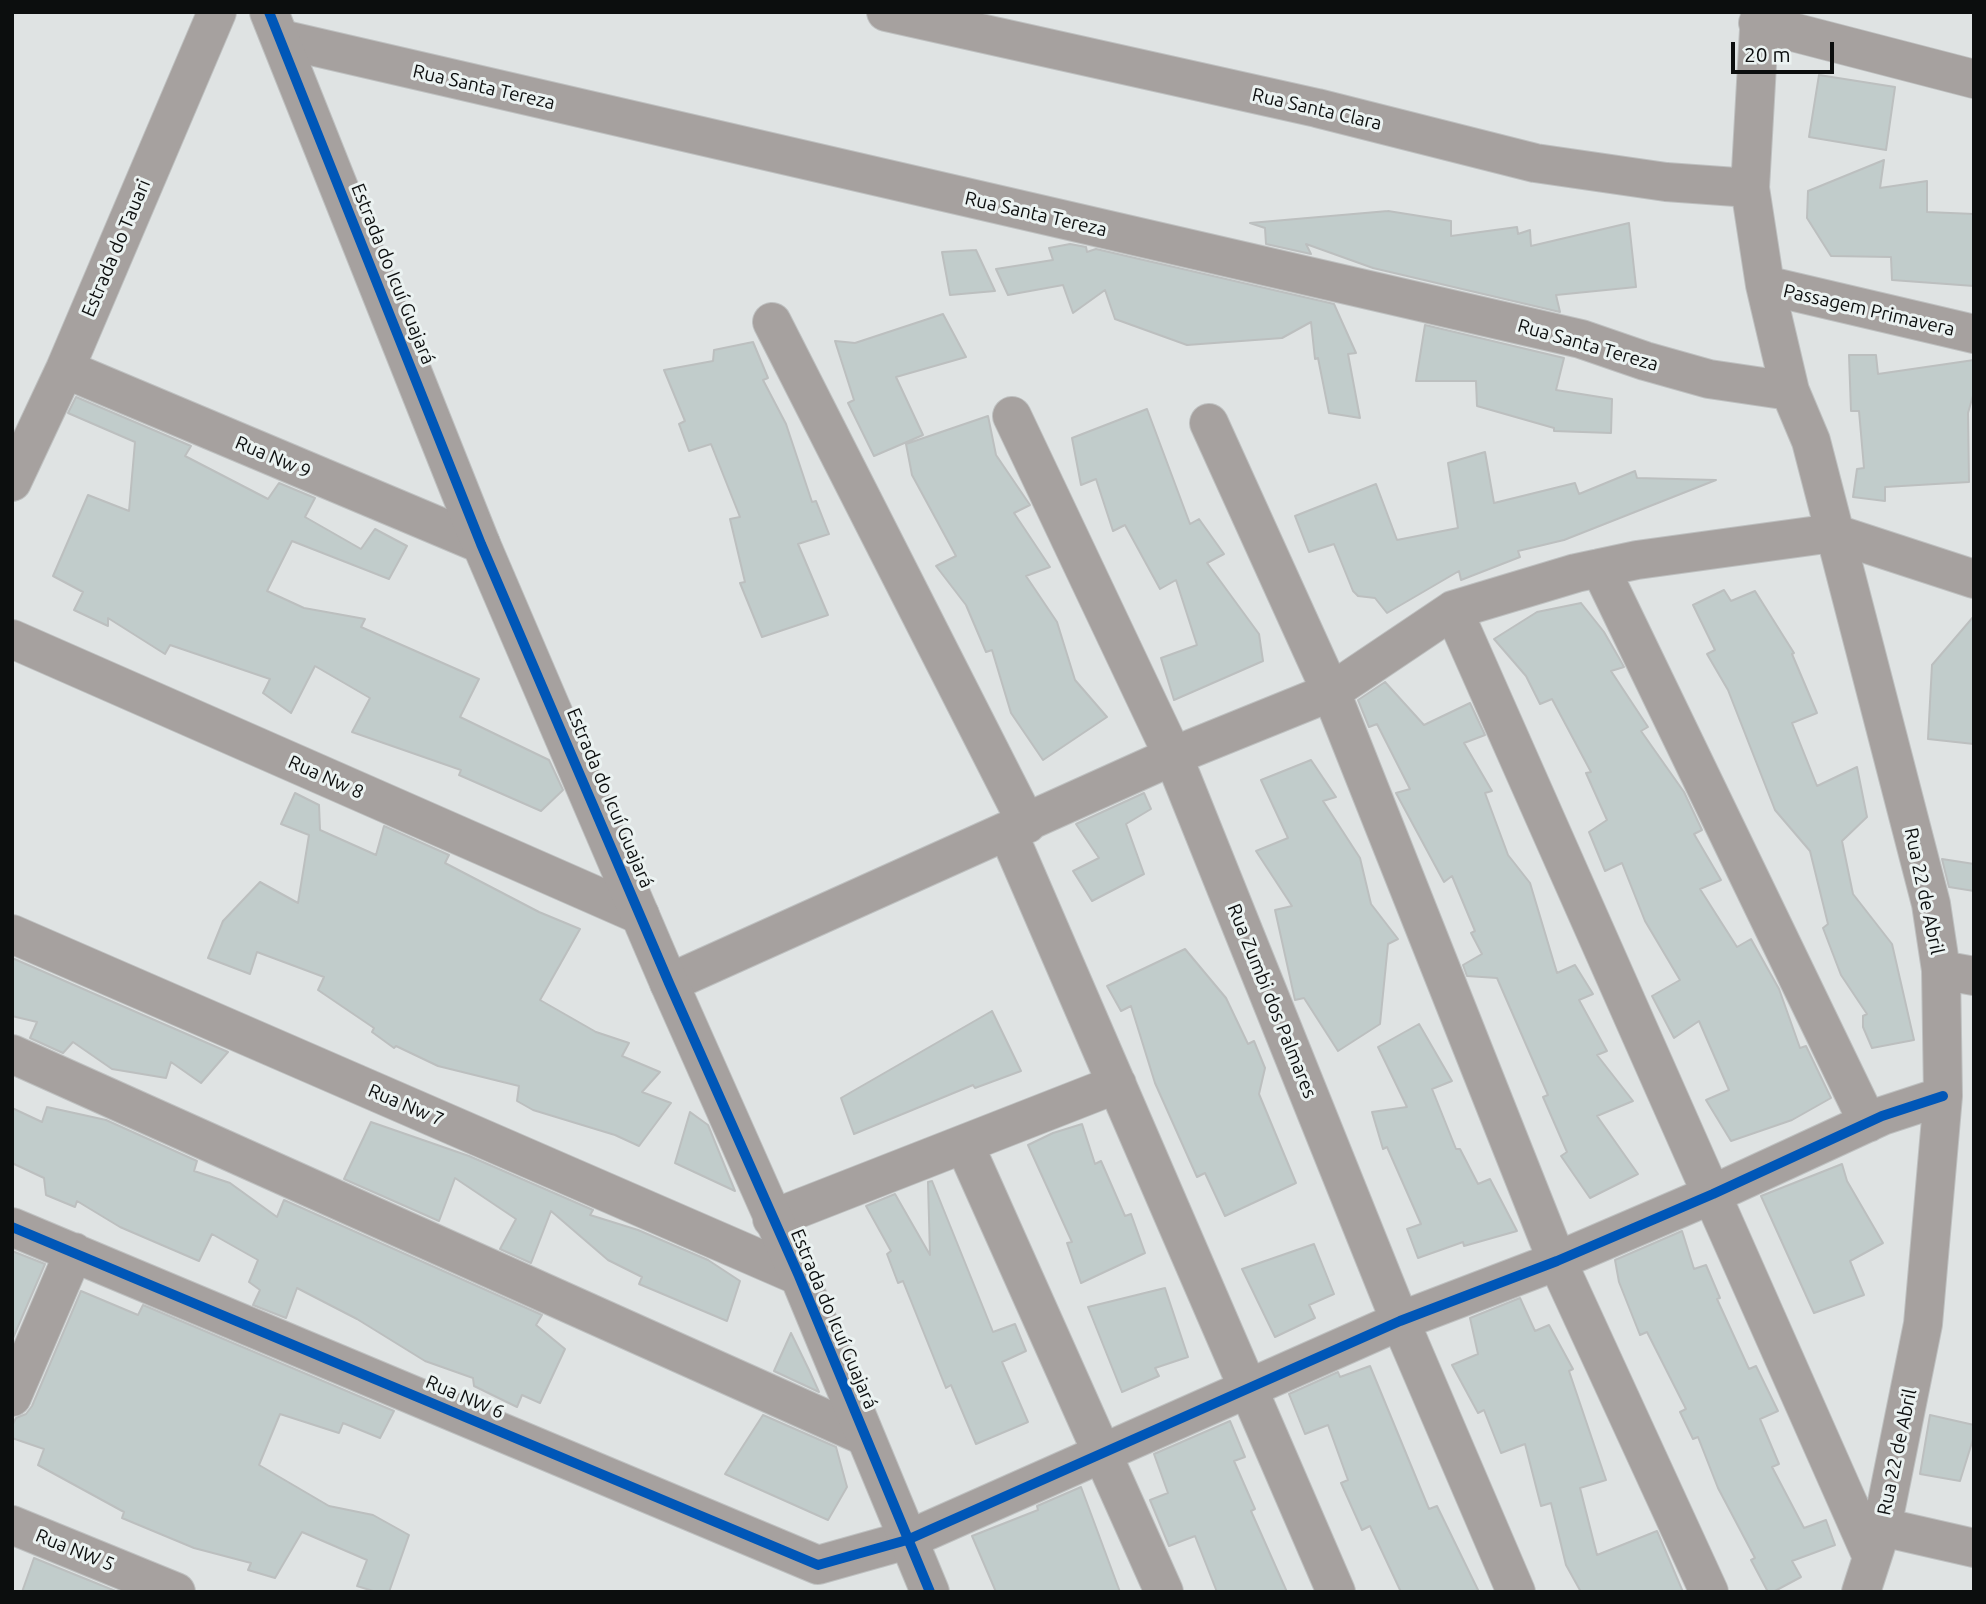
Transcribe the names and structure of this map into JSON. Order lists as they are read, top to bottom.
{
  "streets": {
    "street": [
      "Rua Santa Tereza",
      "Rua Santa Clara",
      "Estrada do Tauari",
      "Estrada do Icuí Guajará",
      "Passagem Primavera",
      "Rua Nw 9",
      "Rua Nw 8",
      "Rua 22 de Abril",
      "Rua Zumbi dos Palmares",
      "Rua Nw 7",
      "Rua NW 6",
      "Rua NW 5"
    ]
  },
  "crossings": [
    ["Rua Santa Tereza", "Estrada do Icuí Guajará"],
    ["Rua Santa Tereza", "Rua 22 de Abril"],
    ["Rua Santa Clara", "Rua 22 de Abril"],
    ["Estrada do Tauari", "Rua Nw 9"],
    ["Estrada do Icuí Guajará", "Rua Nw 9"],
    ["Estrada do Icuí Guajará", "Rua Nw 8"],
    ["Estrada do Icuí Guajará", "Rua Nw 7"],
    ["Estrada do Icuí Guajará", "Rua NW 6"],
    ["Passagem Primavera", "Rua 22 de Abril"],
    ["Rua 22 de Abril", "Rua NW 6"],
    ["Rua Zumbi dos Palmares", "Rua NW 6"]
  ],
  "scale_bar": "20 m"
}
